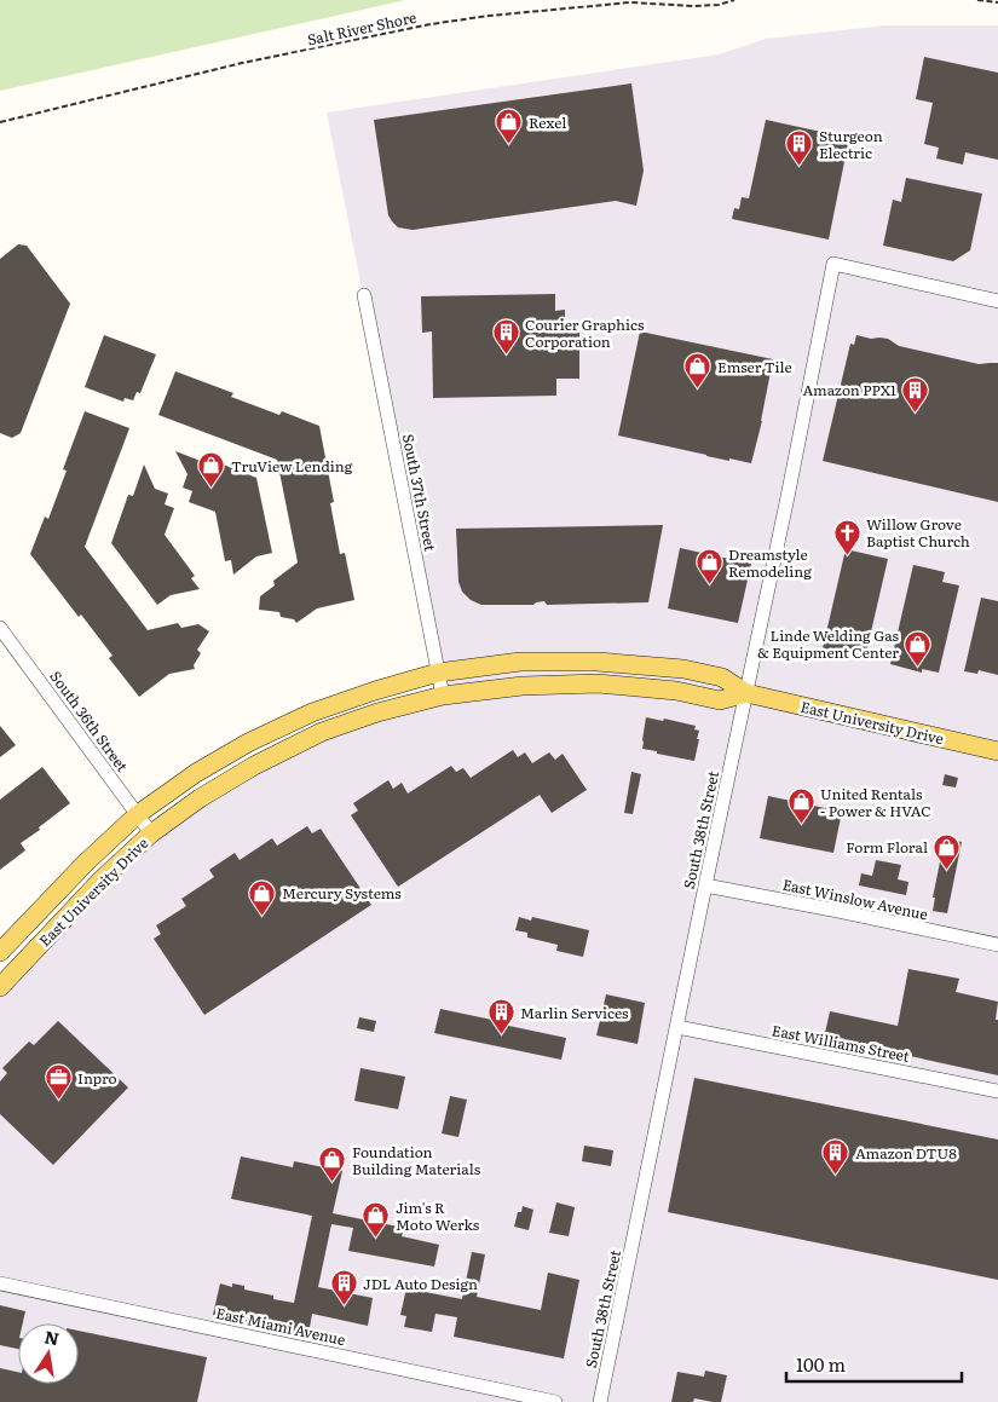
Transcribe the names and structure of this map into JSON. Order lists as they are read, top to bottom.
{
  "streets": {
    "main road": ["East University Drive"],
    "street": [
      "South 37th Street",
      "South 36th Street",
      "South 38th Street",
      "East Winslow Avenue",
      "East Williams Street",
      "East Miami Avenue"
    ],
    "path": ["Salt River Shore"]
  },
  "crossings": [
    ["South 37th Street", "East University Drive"],
    ["South 36th Street", "East University Drive"],
    ["East University Drive", "South 38th Street"],
    ["South 38th Street", "East Winslow Avenue"],
    ["South 38th Street", "East Williams Street"]
  ],
  "places": {
    "shop": [
      "Rexel",
      "Emser Tile",
      "TruView Lending",
      "Dreamstyle Remodeling",
      "Linde Welding Gas & Equipment Center",
      "United Rentals - Power & HVAC",
      "Form Floral",
      "Mercury Systems",
      "Foundation Building Materials",
      "Jim's R Moto Werks"
    ],
    "building": [
      "Sturgeon Electric",
      "Courier Graphics Corporation",
      "Amazon PPX1",
      "Marlin Services",
      "Amazon DTU8",
      "JDL Auto Design"
    ],
    "church": ["Willow Grove Baptist Church"],
    "office": ["Inpro"]
  },
  "scale_bar": "100 m",
  "north": "top"
}
